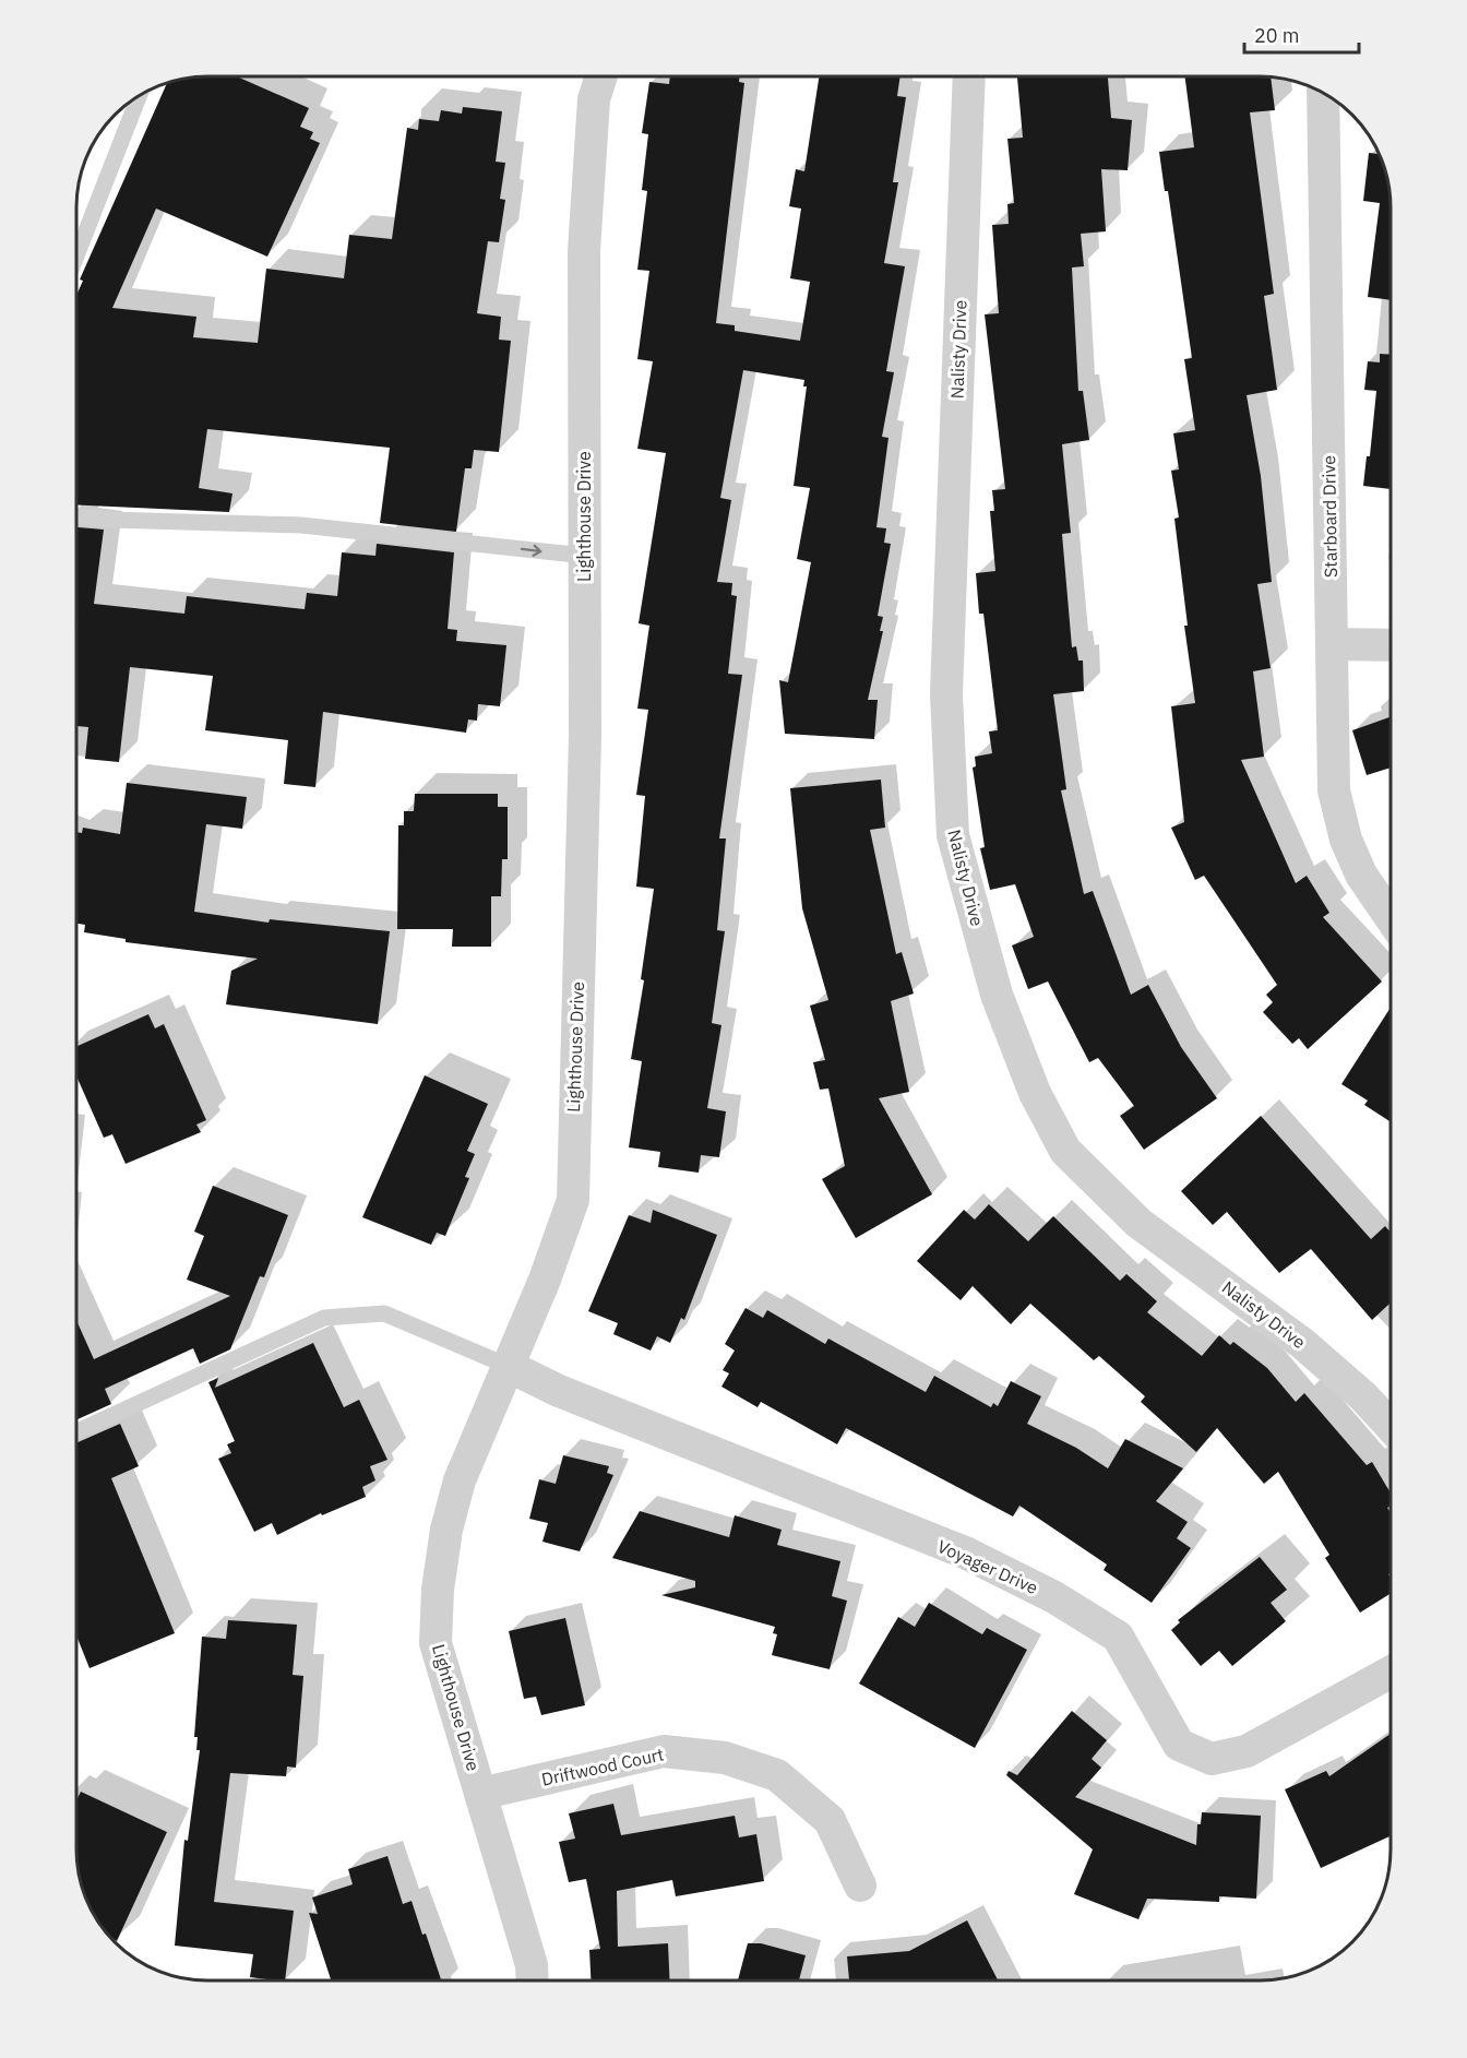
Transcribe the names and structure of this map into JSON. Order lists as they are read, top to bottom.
{
  "streets": {
    "street": [
      "Nalisty Drive",
      "Lighthouse Drive",
      "Starboard Drive",
      "Voyager Drive",
      "Driftwood Court"
    ]
  },
  "crossings": [
    ["Lighthouse Drive", "Voyager Drive"],
    ["Lighthouse Drive", "Driftwood Court"]
  ],
  "scale_bar": "20 m"
}
